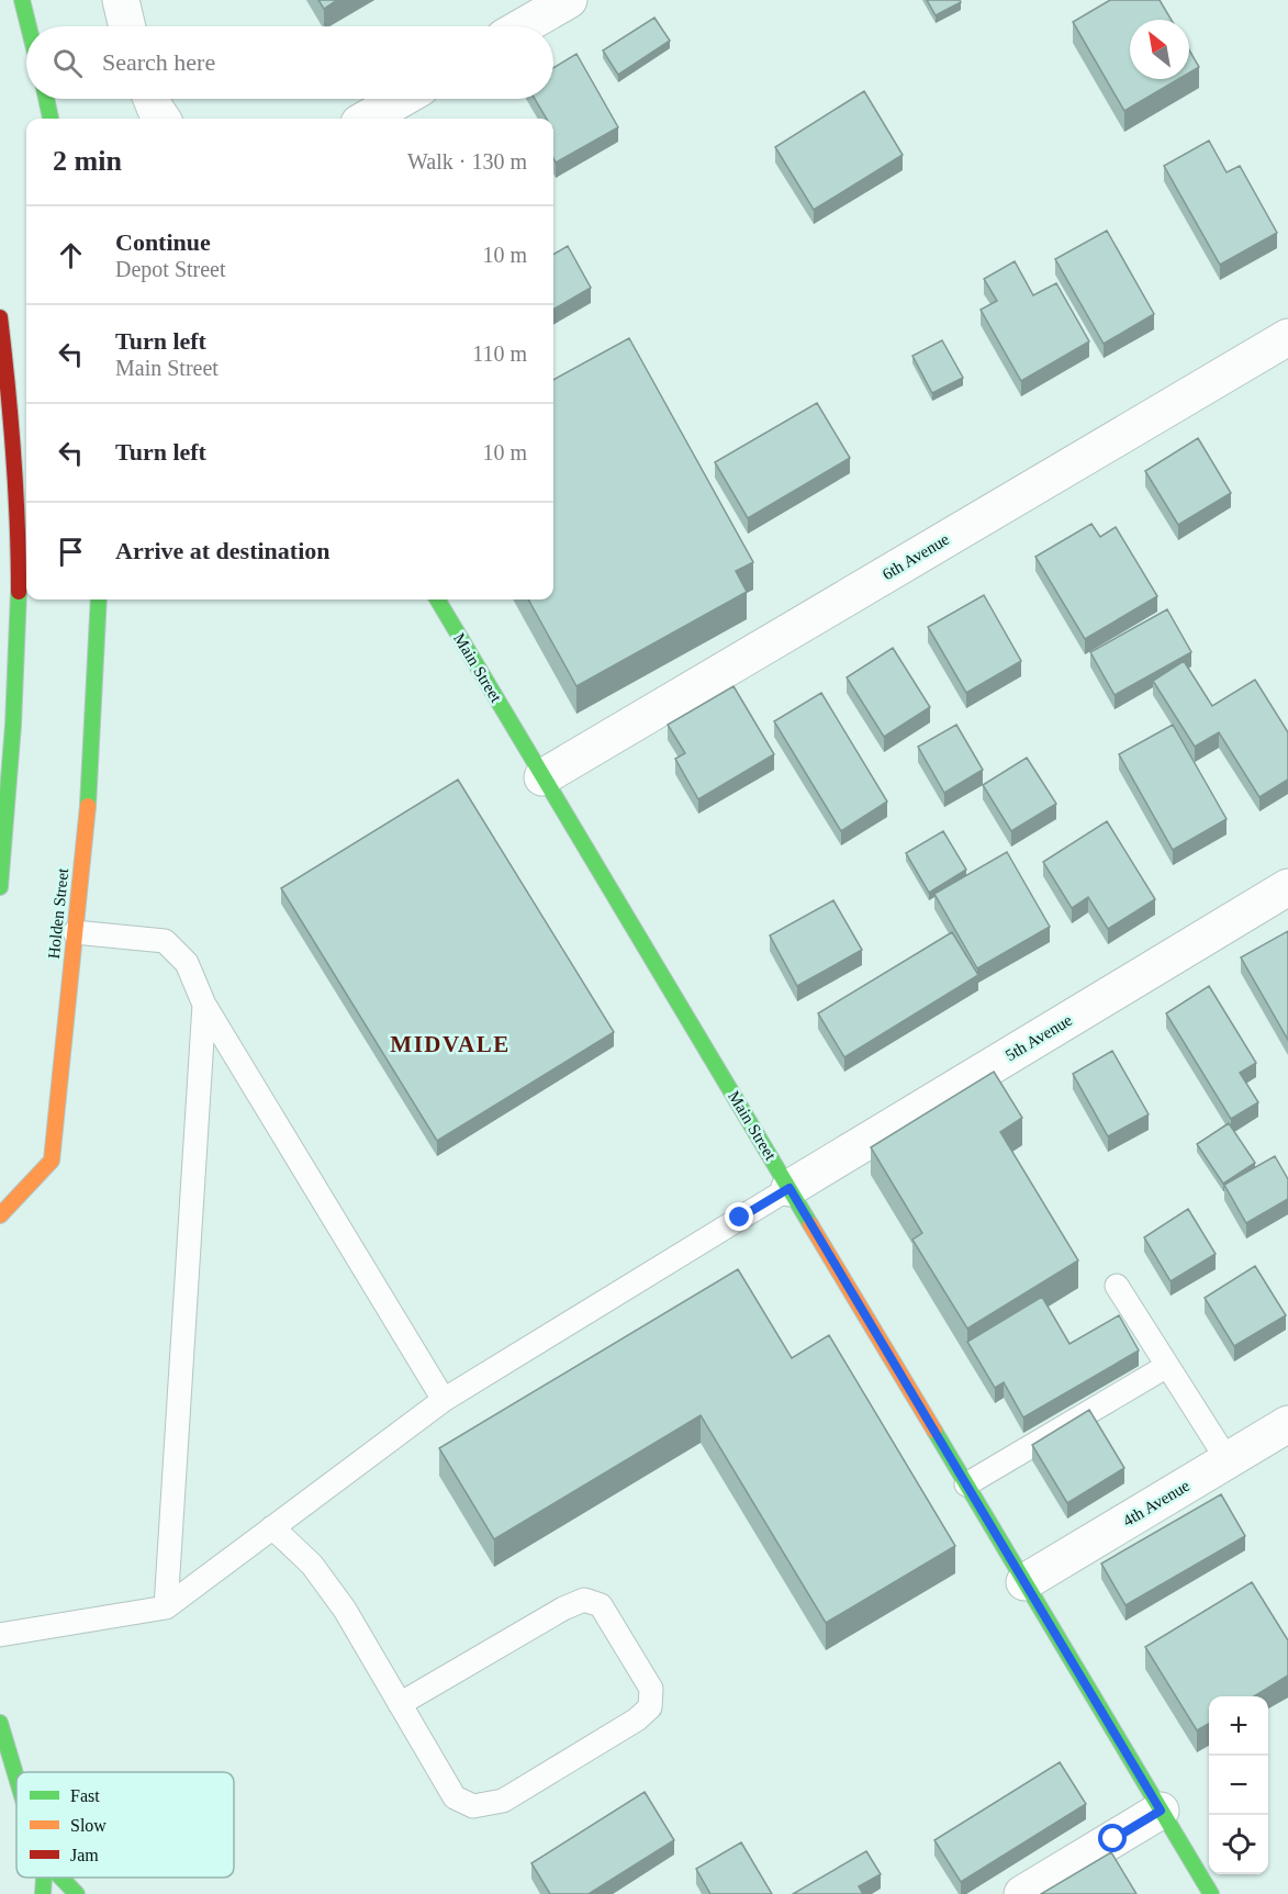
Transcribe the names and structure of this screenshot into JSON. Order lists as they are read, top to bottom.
{
  "streets": {
    "main road": ["Main Street", "Holden Street"],
    "street": ["6th Avenue", "5th Avenue", "4th Avenue"]
  },
  "crossings": [
    ["6th Avenue", "Main Street"],
    ["Main Street", "5th Avenue"],
    ["Main Street", "4th Avenue"]
  ],
  "districts": ["MIDVALE"],
  "legend": ["Fast", "Slow", "Jam"],
  "north": "top left",
  "page": {
    "search": "Search here",
    "heading": ["2 min", "Walk · 130 m"],
    "list": [
      ["Continue", "Depot Street", "10 m"],
      ["Turn left", "Main Street", "110 m"],
      ["Turn left", "10 m"],
      "Arrive at destination"
    ],
    "map_buttons": ["+", "−"]
  }
}
